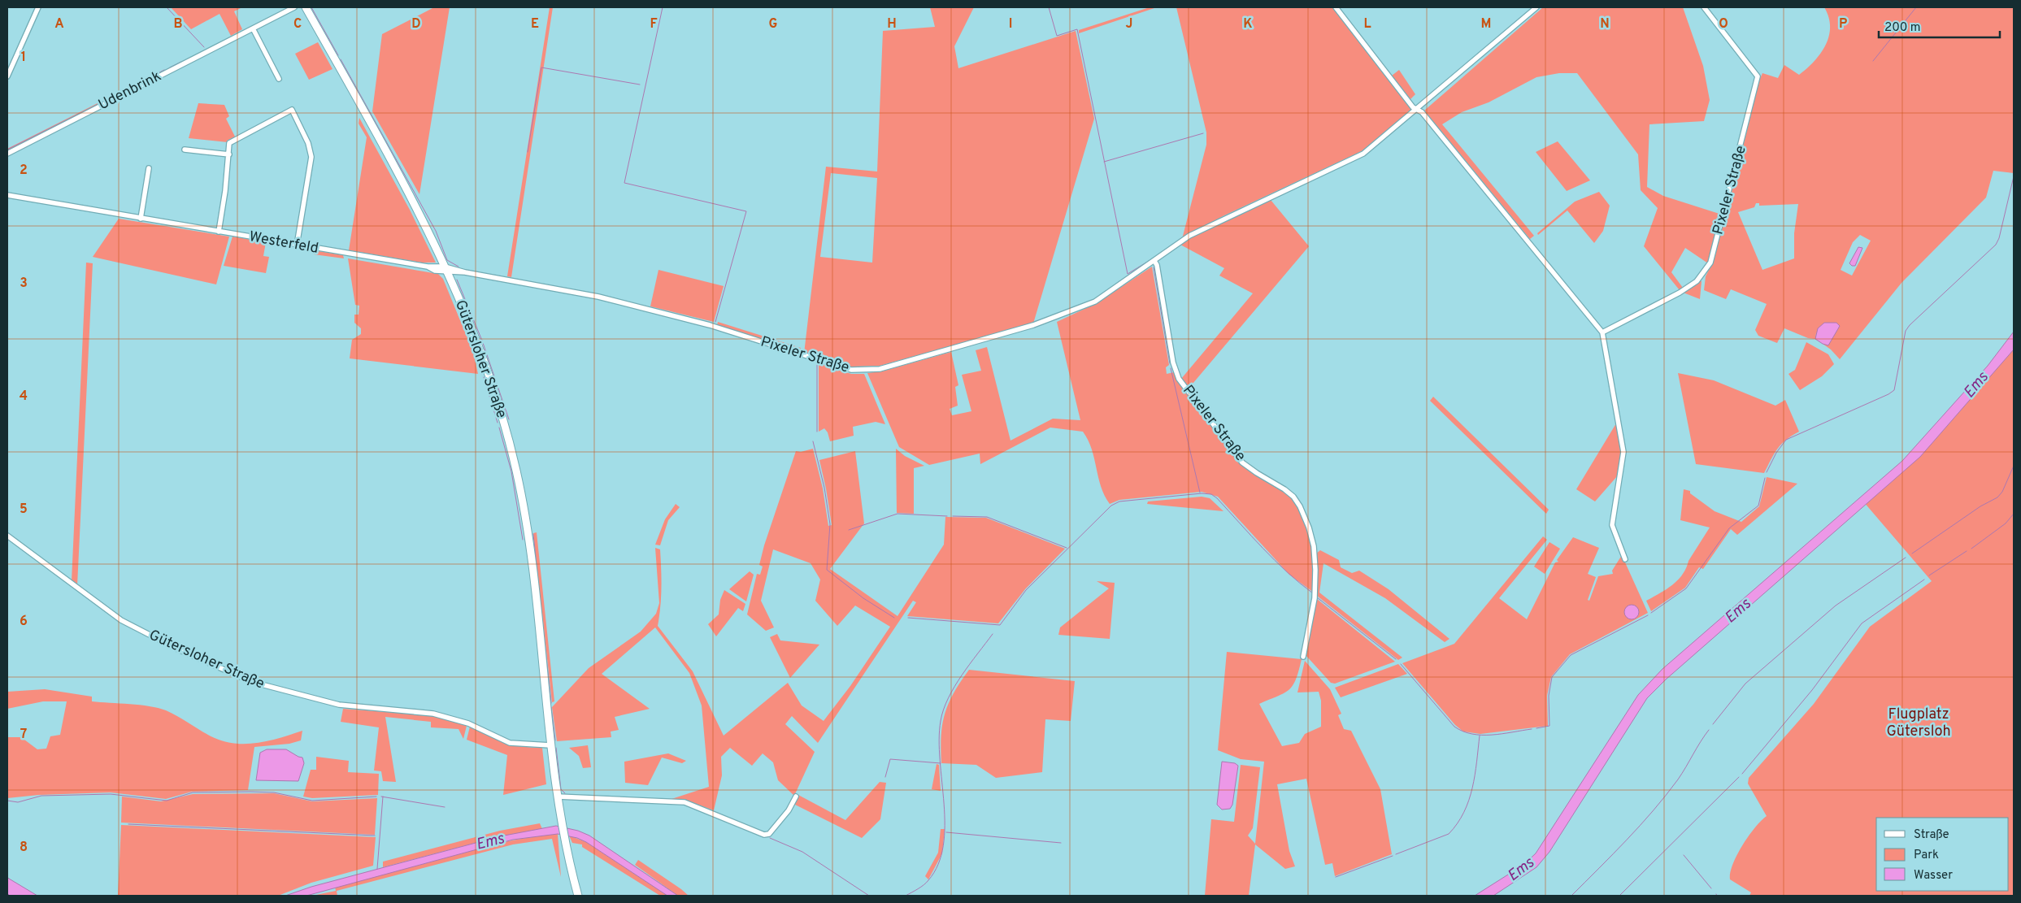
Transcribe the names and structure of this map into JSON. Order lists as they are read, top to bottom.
{
  "streets": {
    "main road": ["Gütersloher Straße"],
    "street": ["Udenbrink", "Pixeler Straße", "Westerfeld"]
  },
  "crossings": [
    ["Pixeler Straße", "Westerfeld"],
    ["Pixeler Straße", "Gütersloher Straße"],
    ["Westerfeld", "Gütersloher Straße"]
  ],
  "water": ["Ems"],
  "parks": ["Flugplatz Gütersloh"],
  "legend": ["Straße", "Park", "Wasser"],
  "scale_bar": "200 m",
  "grid": {
    "columns": [
      "A",
      "B",
      "C",
      "D",
      "E",
      "F",
      "G",
      "H",
      "I",
      "J",
      "K",
      "L",
      "M",
      "N",
      "O",
      "P"
    ],
    "rows": [
      "1",
      "2",
      "3",
      "4",
      "5",
      "6",
      "7",
      "8"
    ]
  }
}
